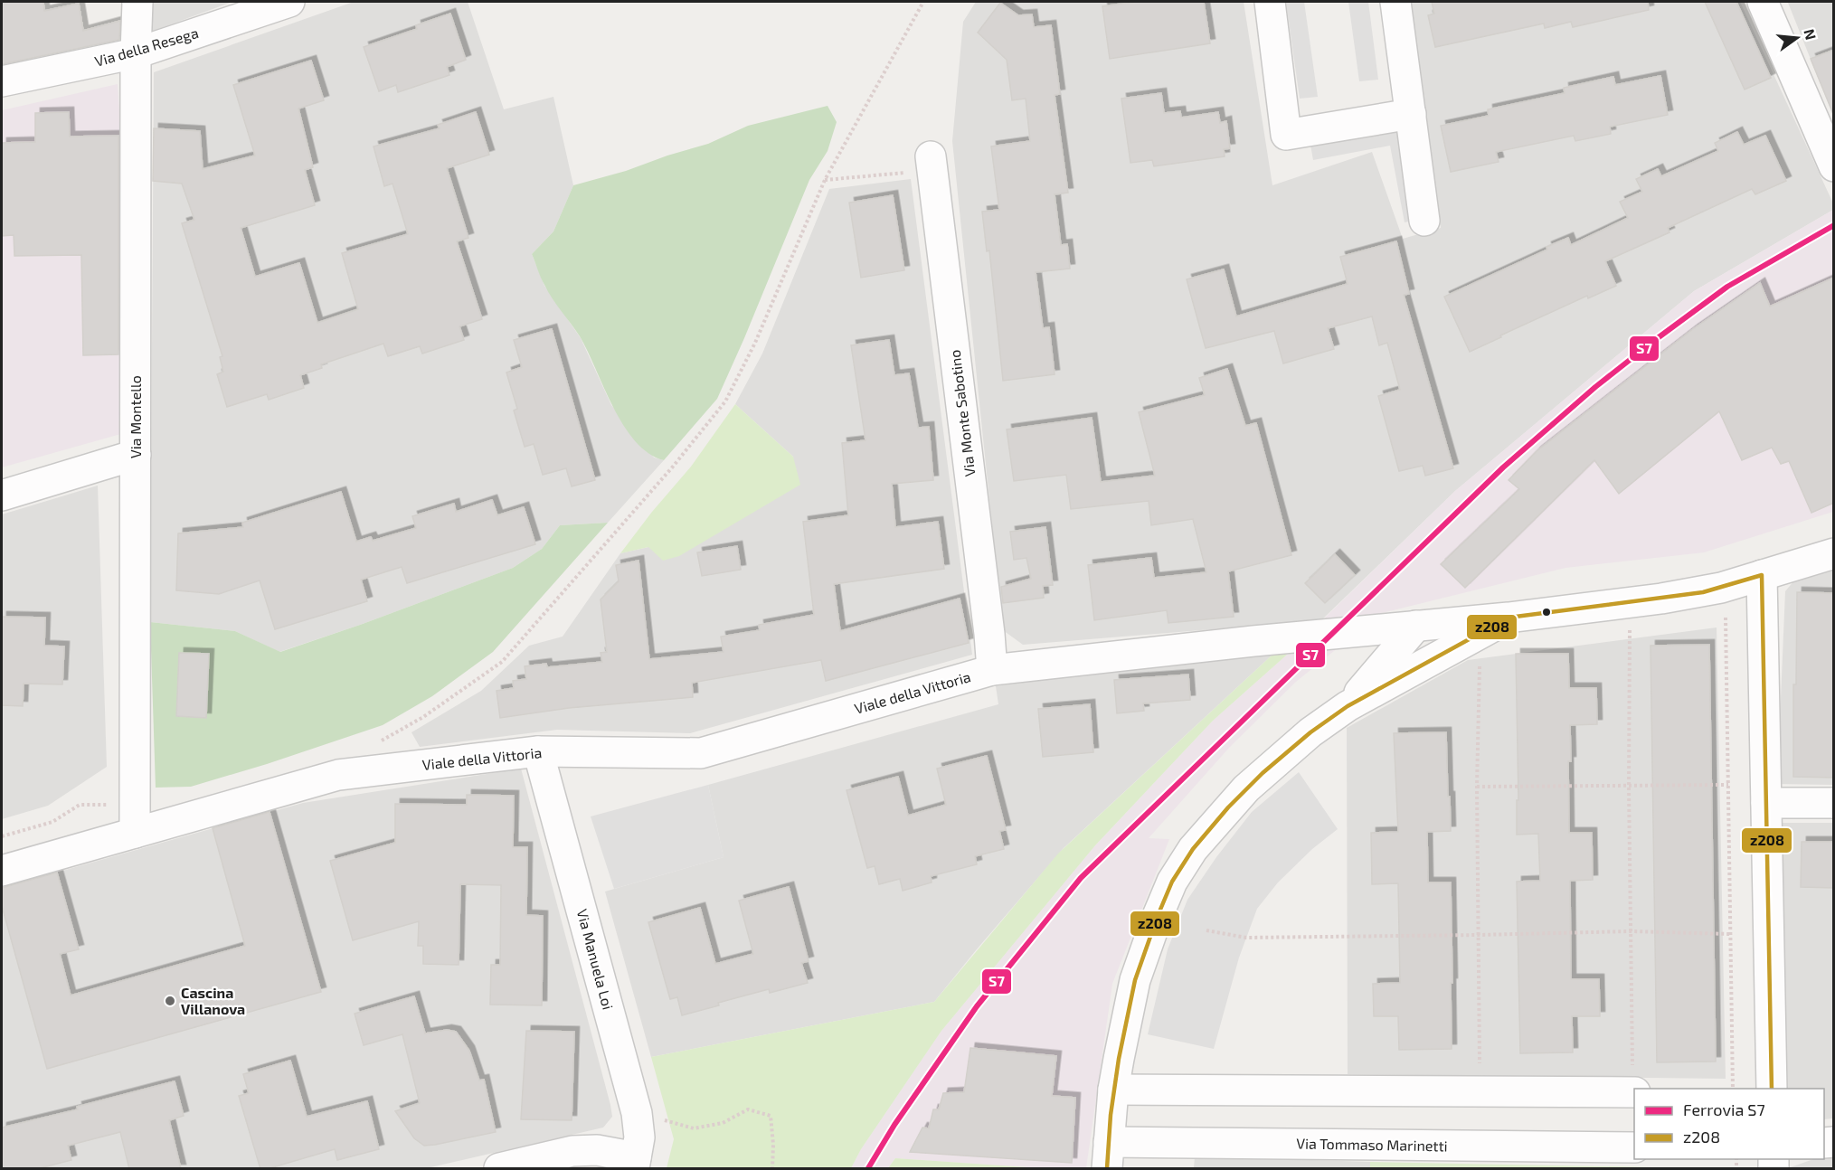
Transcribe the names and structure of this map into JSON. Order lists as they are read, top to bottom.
{
  "streets": {
    "street": [
      "Via della Resega",
      "Via Monte Sabotino",
      "Via Montello",
      "Viale della Vittoria",
      "Via Manuela Loi",
      "Via Tommaso Marinetti"
    ]
  },
  "crossings": [
    ["Via della Resega", "Via Montello"],
    ["Via Monte Sabotino", "Viale della Vittoria"],
    ["Via Montello", "Viale della Vittoria"],
    ["Viale della Vittoria", "Via Manuela Loi"]
  ],
  "places": ["Cascina Villanova"],
  "lines": ["rail line S7", "transit line z208"],
  "legend": ["Ferrovia S7", "z208"],
  "north": "right"
}
